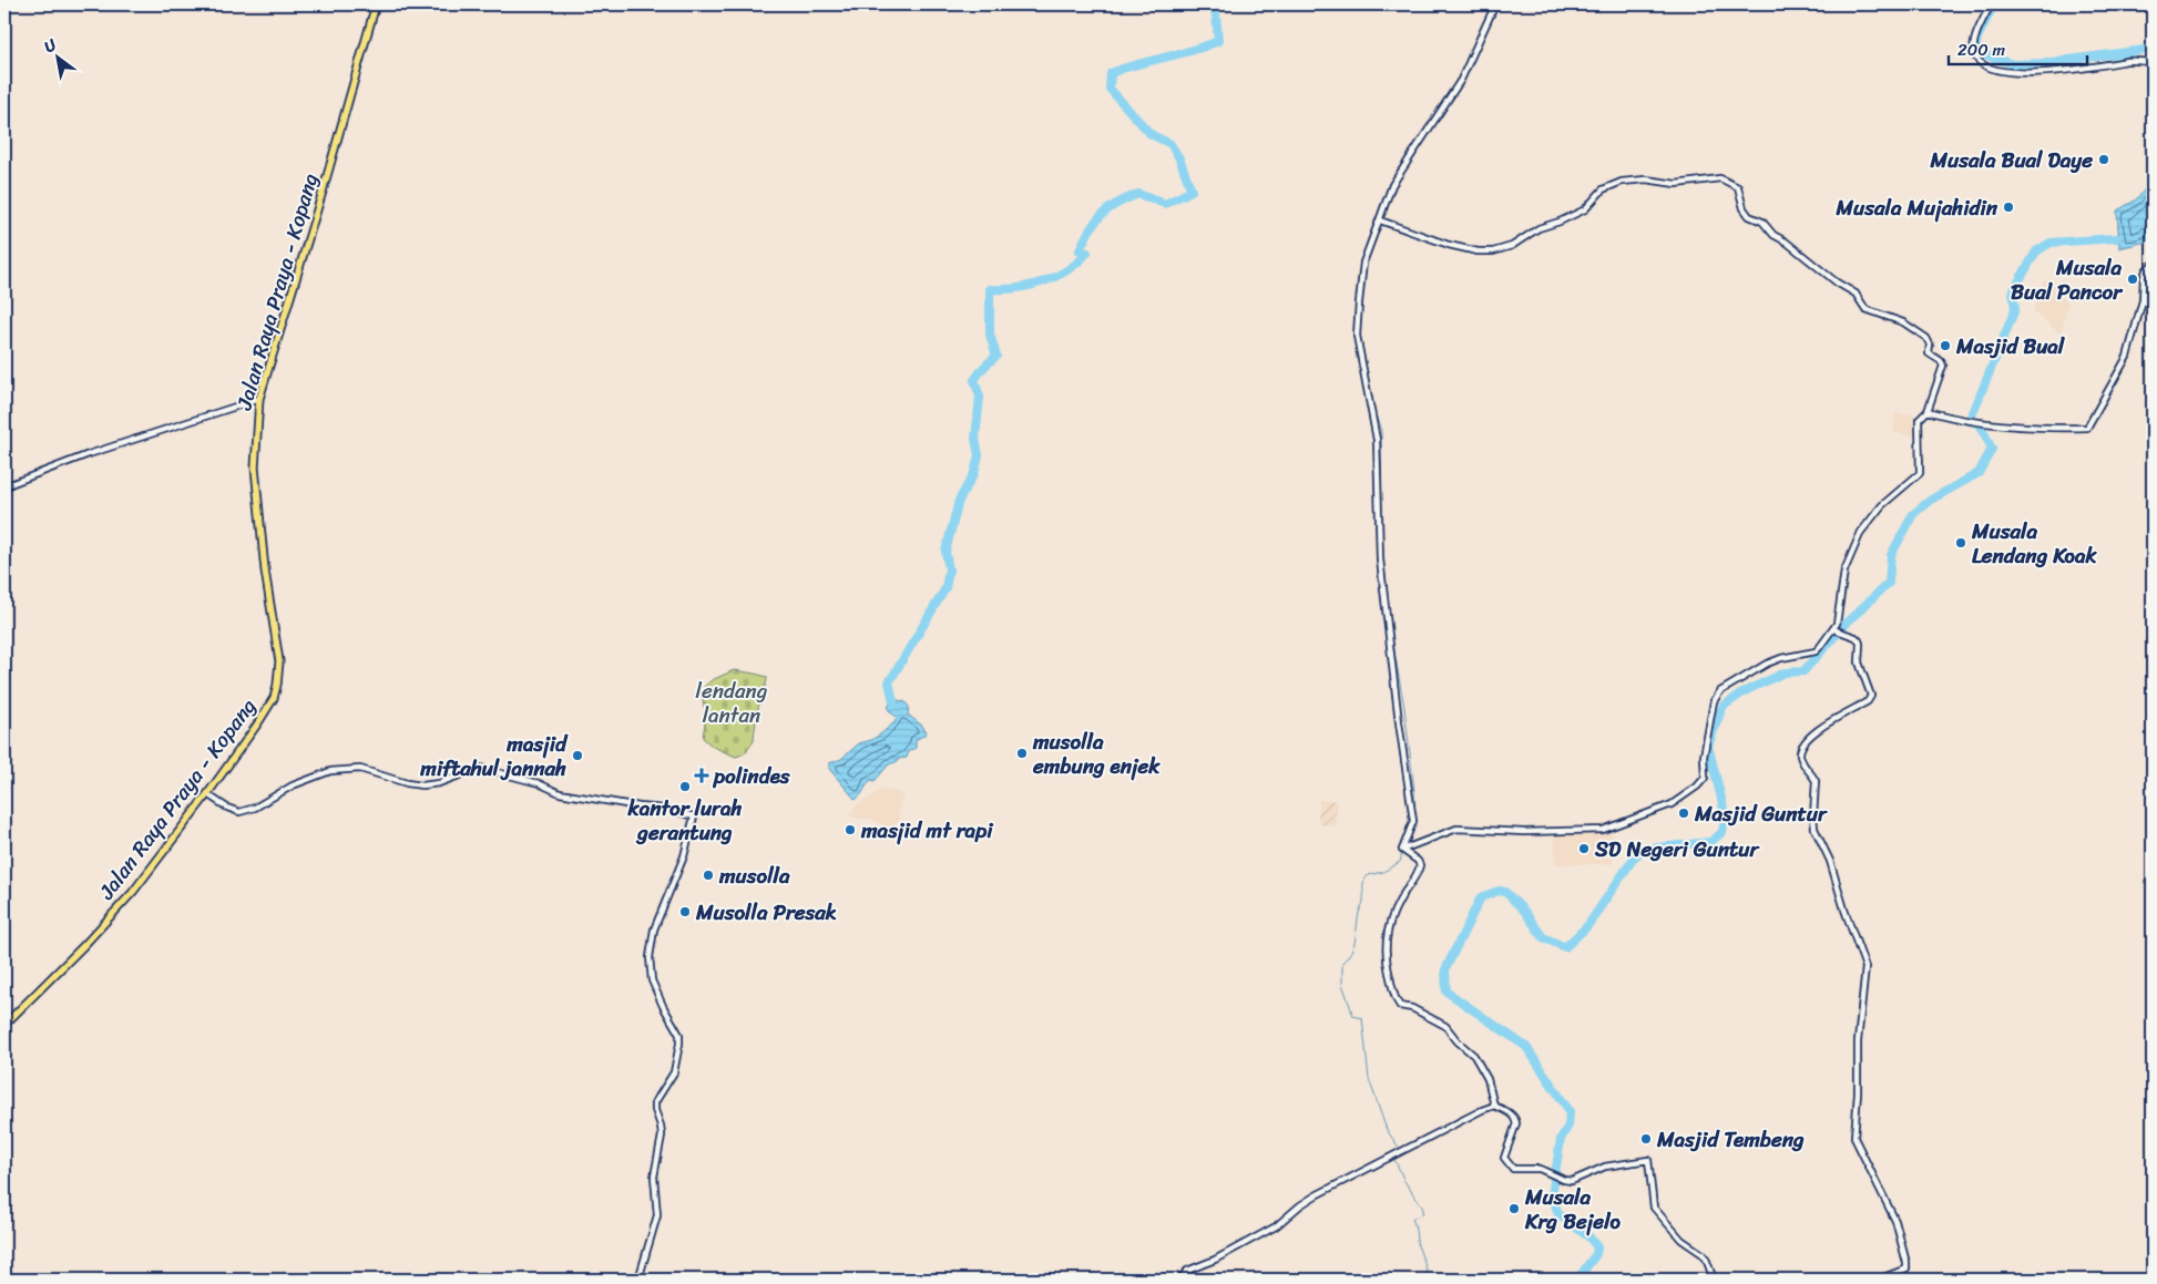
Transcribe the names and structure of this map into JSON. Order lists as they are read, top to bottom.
{
  "streets": {
    "highway": ["Jalan Raya Praya - Kopang"]
  },
  "parks": ["lendang lantan"],
  "places": {
    "other": [
      "Musala Bual Daye",
      "Musala Mujahidin",
      "Musala Bual Pancor",
      "Masjid Bual",
      "Musala Lendang Koak",
      "musolla embung enjek",
      "masjid miftahul jannah",
      "kantor lurah gerantung",
      "Masjid Guntur",
      "masjid mt rapi",
      "SD Negeri Guntur",
      "musolla",
      "Musolla Presak",
      "Masjid Tembeng",
      "Musala Krg Bejelo"
    ],
    "health": ["polindes"]
  },
  "scale_bar": "200 m",
  "north": "top left"
}
